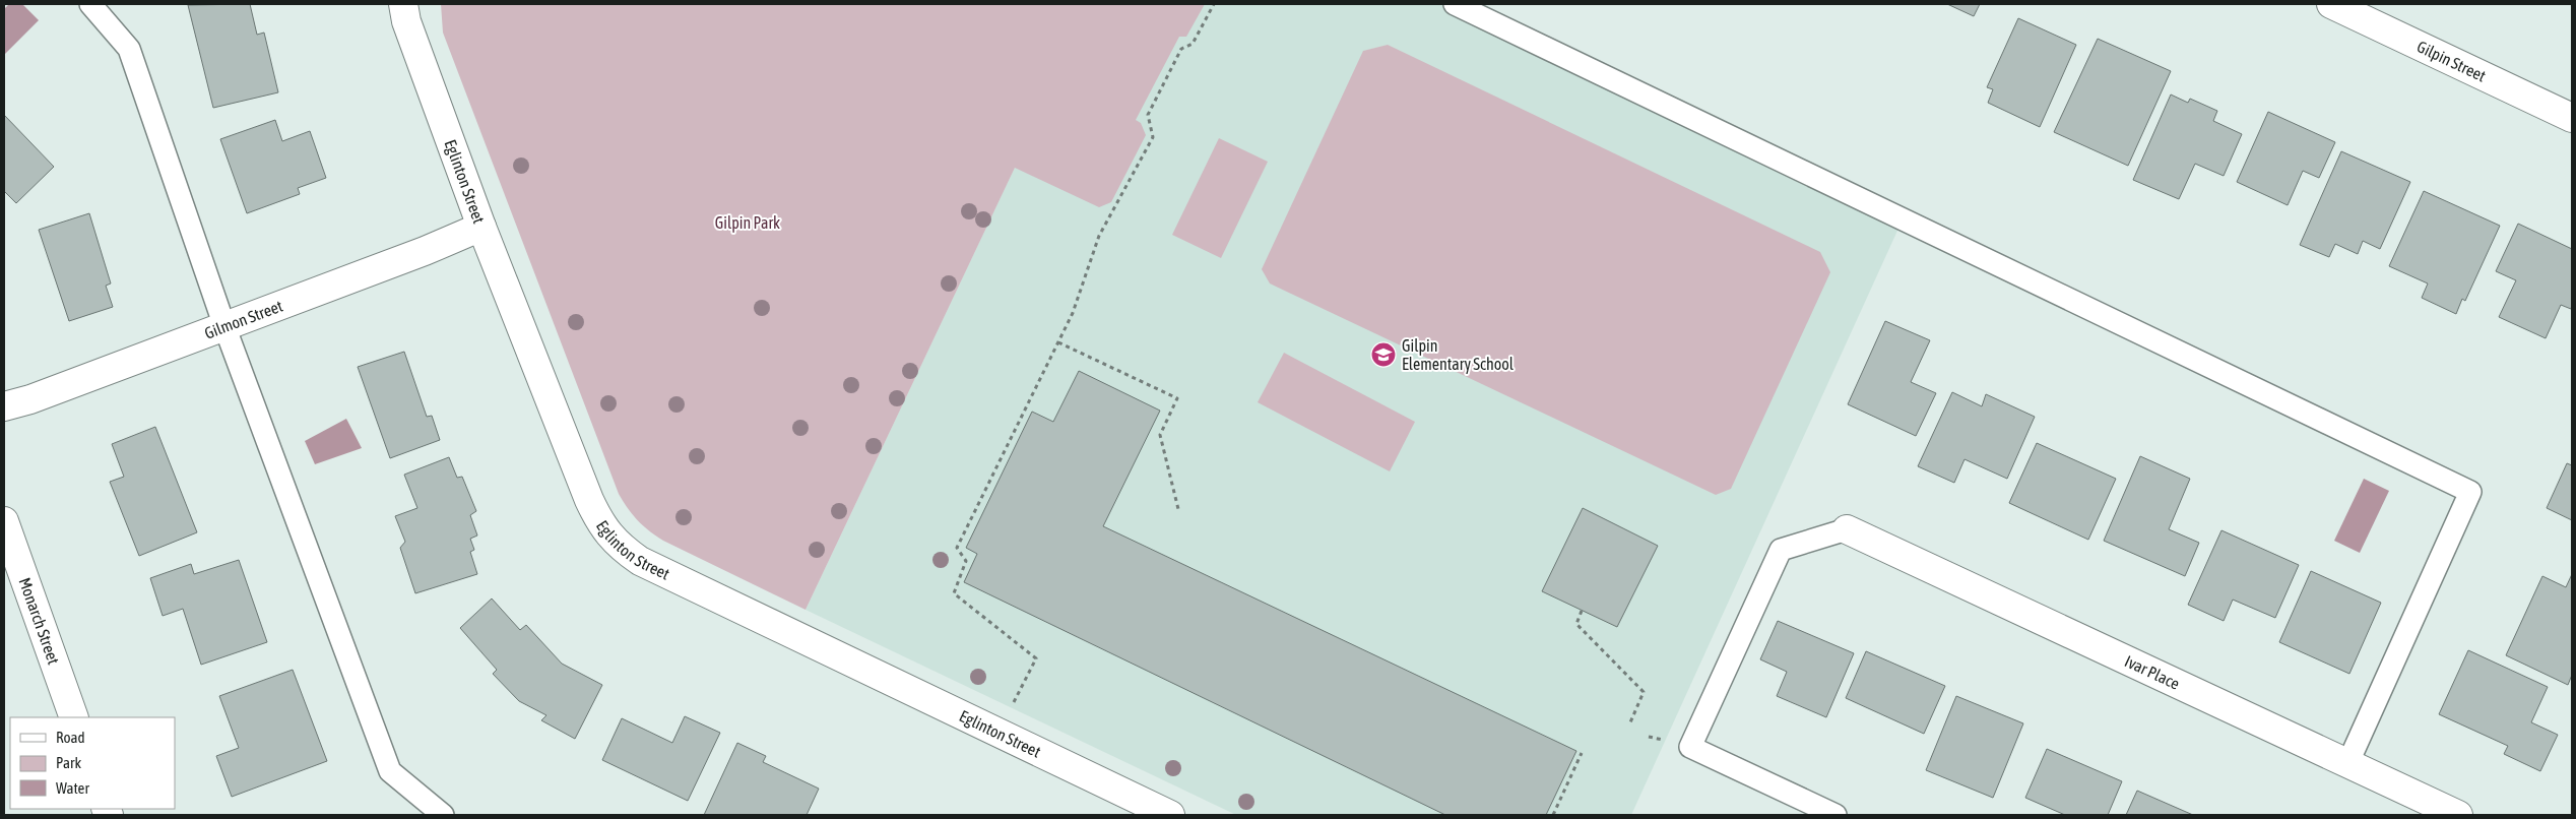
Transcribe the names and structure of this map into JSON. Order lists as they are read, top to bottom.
{
  "streets": {
    "street": [
      "Gilpin Street",
      "Eglinton Street",
      "Gilmon Street",
      "Monarch Street",
      "Ivar Place"
    ]
  },
  "crossings": [
    ["Eglinton Street", "Gilmon Street"]
  ],
  "parks": ["Gilpin Park"],
  "places": {
    "school or university": ["Gilpin Elementary School"]
  },
  "legend": ["Road", "Park", "Water"]
}
